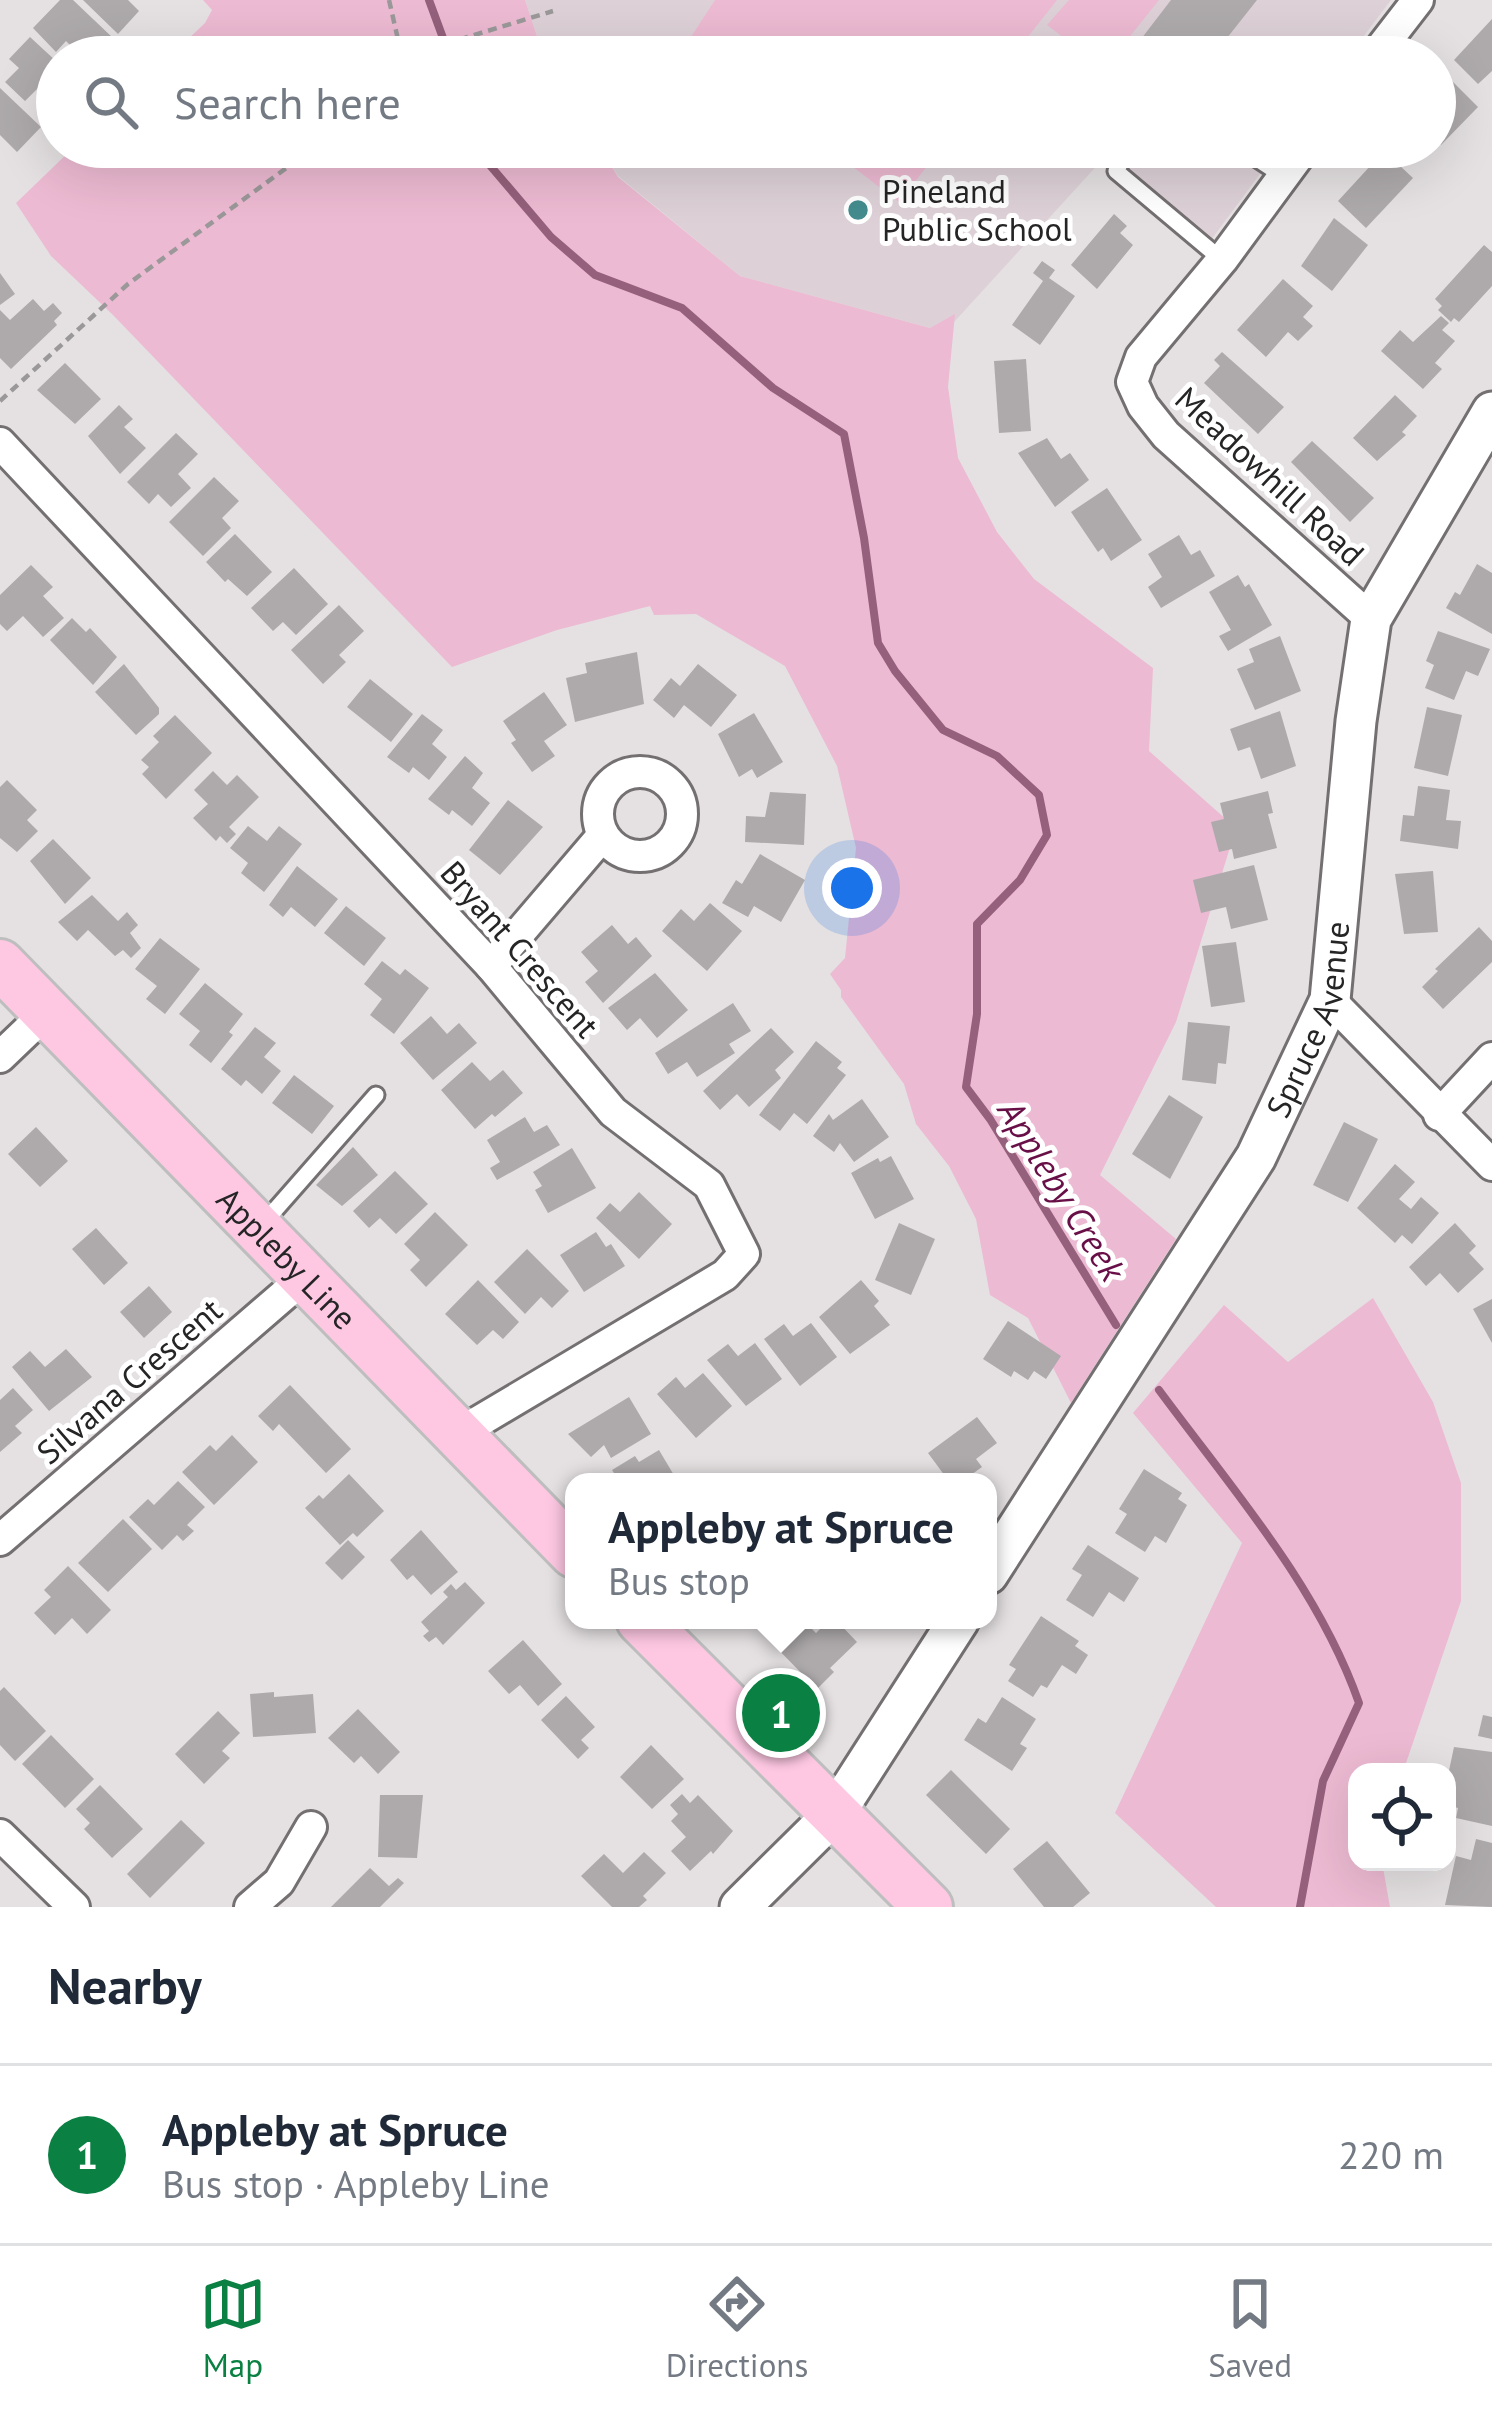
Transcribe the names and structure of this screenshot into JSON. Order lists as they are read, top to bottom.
{
  "streets": {
    "main road": ["Appleby Line"],
    "street": [
      "Meadowhill Road",
      "Bryant Crescent",
      "Spruce Avenue",
      "Silvana Crescent"
    ]
  },
  "crossings": [
    ["Meadowhill Road", "Spruce Avenue"],
    ["Bryant Crescent", "Appleby Line"],
    ["Appleby Line", "Silvana Crescent"]
  ],
  "water": ["Appleby Creek"],
  "places": ["Pineland Public School"],
  "page": {
    "search": "Search here",
    "popup": ["Appleby at Spruce", "Bus stop"],
    "pins": "1",
    "heading": "Nearby",
    "list": [
      {
        "mark": "1",
        "name": "Appleby at Spruce",
        "note": "Bus stop · Appleby Line",
        "value": "220 m"
      }
    ],
    "nav": ["Map", "Directions", "Saved"]
  }
}
